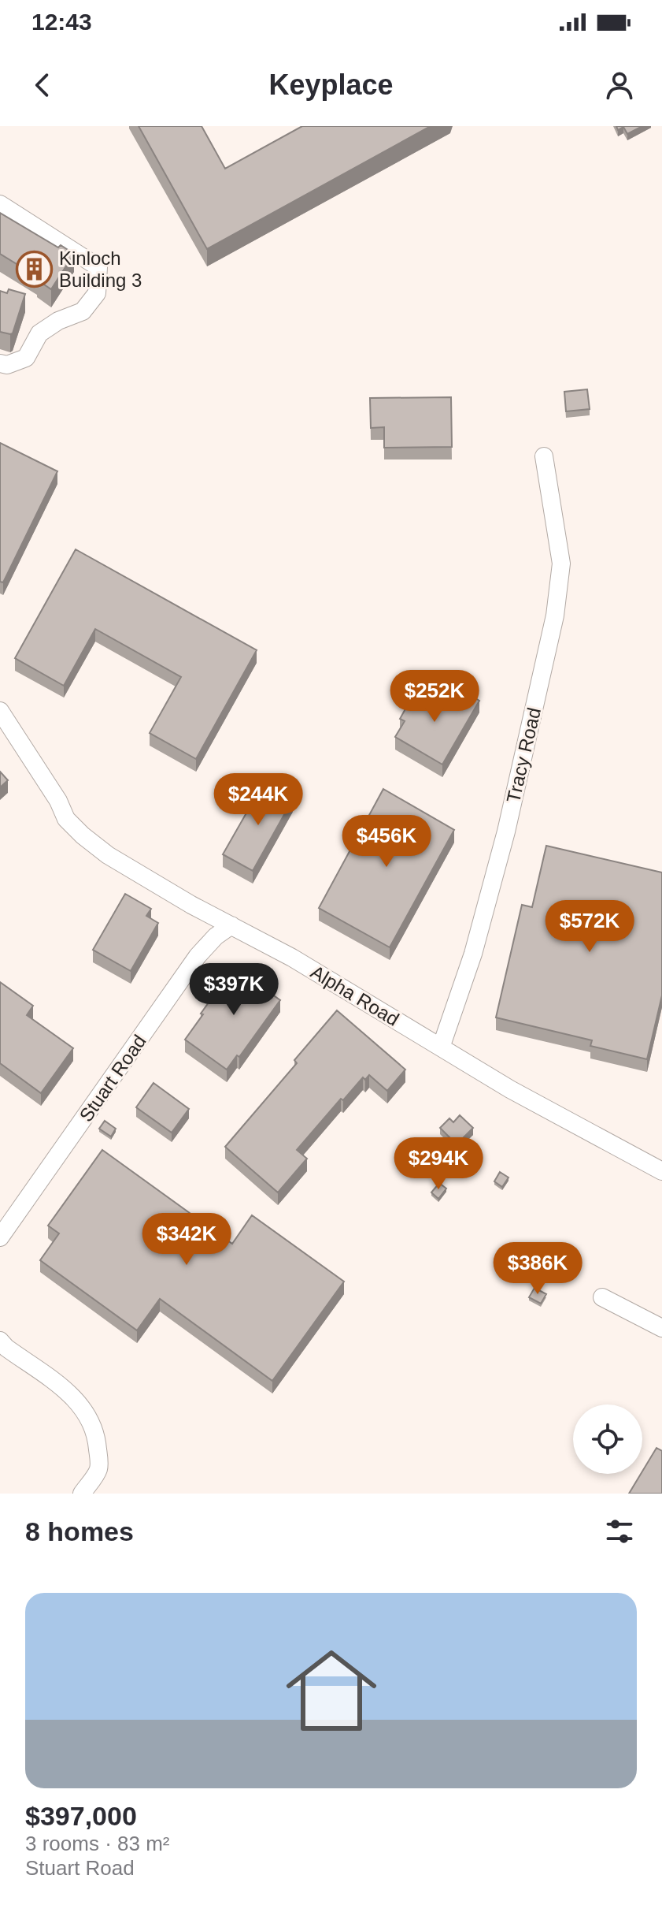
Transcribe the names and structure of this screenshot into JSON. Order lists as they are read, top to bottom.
{
  "streets": {
    "street": ["Tracy Road", "Alpha Road", "Stuart Road"]
  },
  "crossings": [
    ["Tracy Road", "Alpha Road"],
    ["Alpha Road", "Stuart Road"]
  ],
  "places": {
    "building": ["Kinloch Building 3"]
  },
  "page": {
    "status": "12:43",
    "header": "Keyplace",
    "price": [
      "$252K",
      "$244K",
      "$456K",
      "$572K",
      "$397K",
      "$294K",
      "$342K",
      "$386K"
    ],
    "heading": "8 homes",
    "list": [
      {
        "name": "$397,000",
        "note": "3 rooms · 83 m² · Stuart Road"
      }
    ]
  }
}
